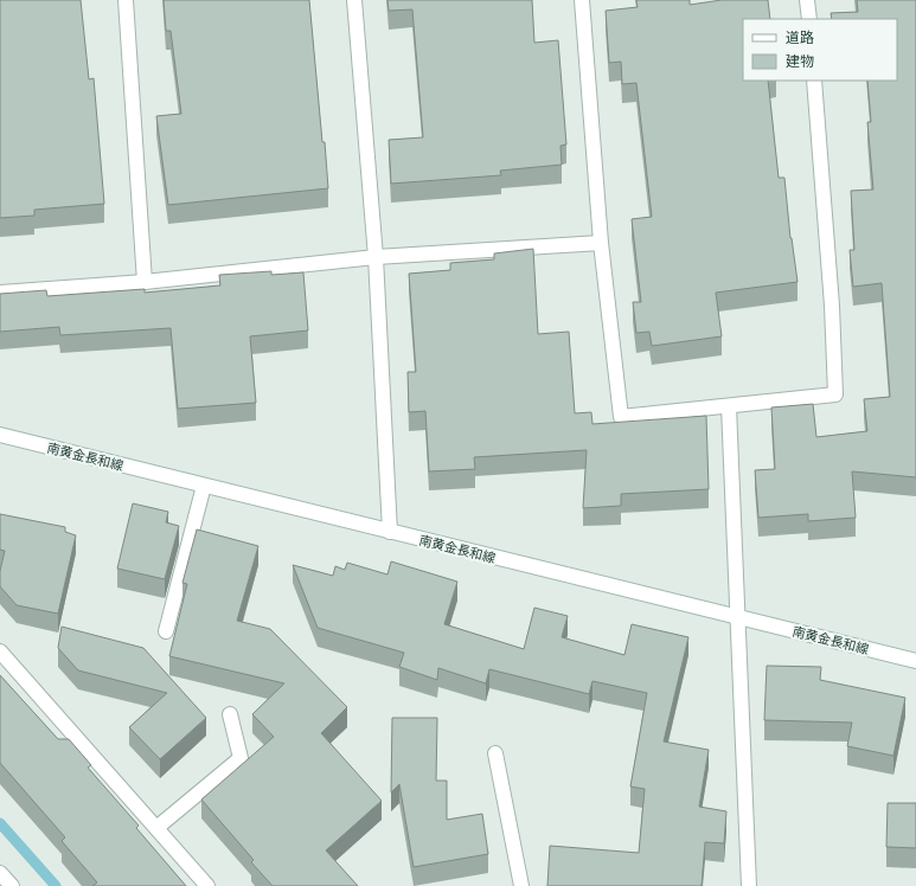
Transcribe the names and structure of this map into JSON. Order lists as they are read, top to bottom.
{
  "streets": {
    "street": ["南黄金長和線"]
  },
  "legend": ["道路", "建物"]
}
